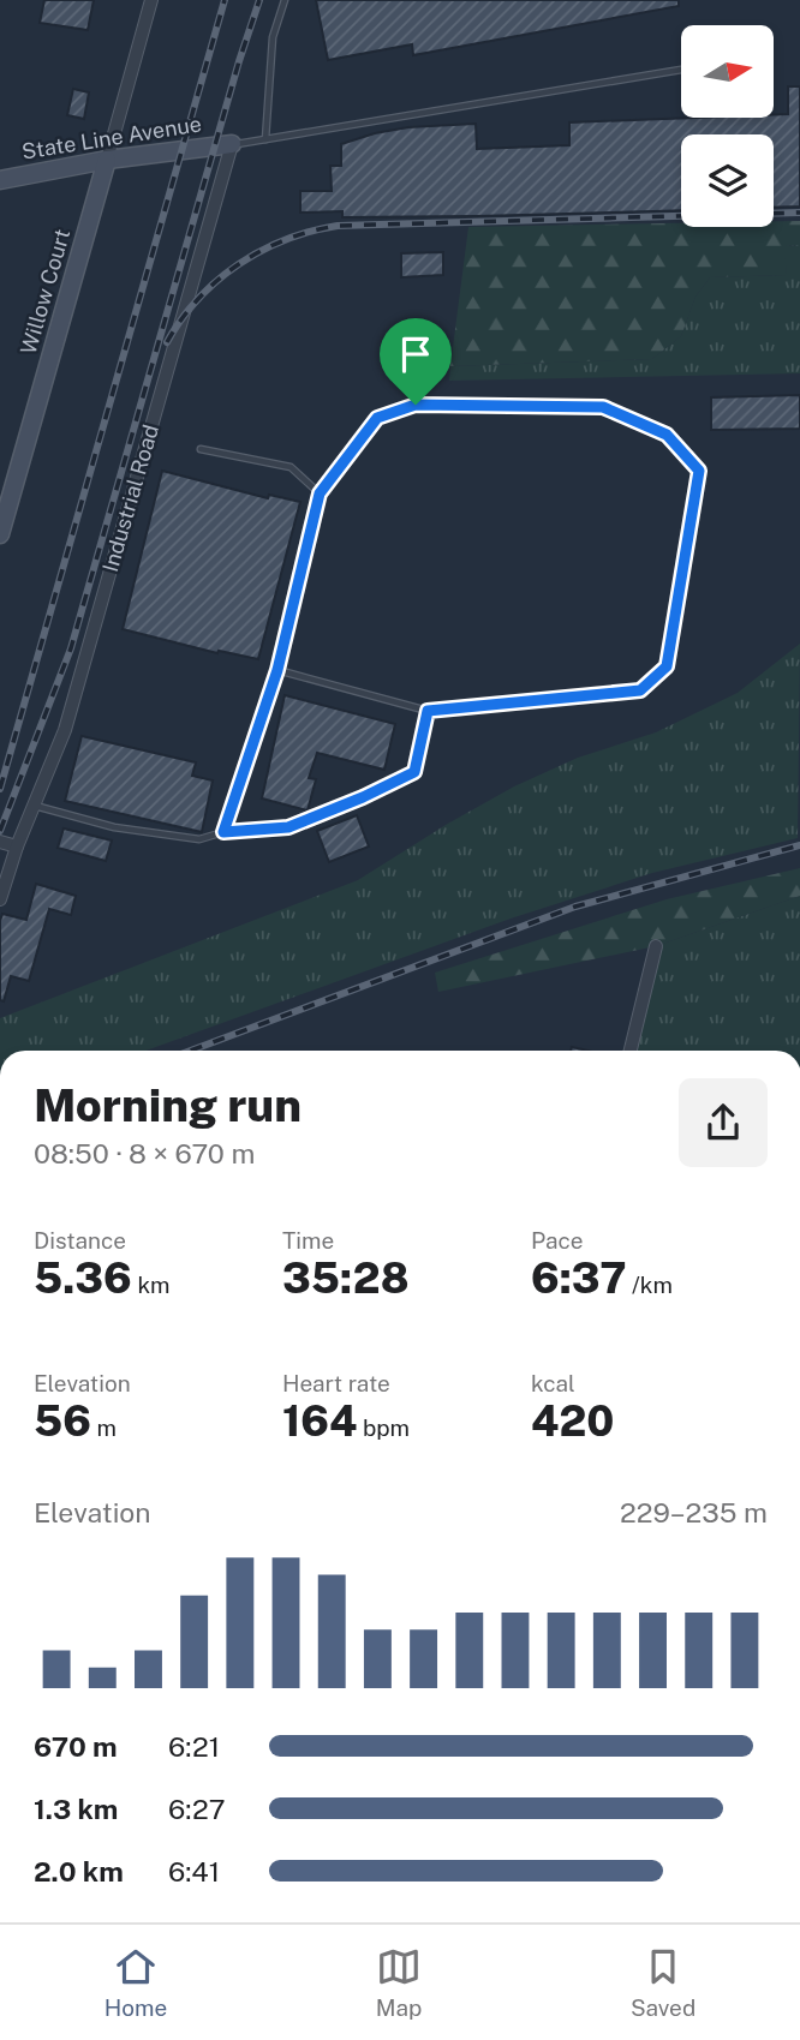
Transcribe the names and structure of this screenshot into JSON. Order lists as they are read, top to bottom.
{
  "streets": {
    "street": ["State Line Avenue", "Willow Court", "Industrial Road"]
  },
  "crossings": [
    ["State Line Avenue", "Willow Court"],
    ["State Line Avenue", "Industrial Road"]
  ],
  "north": "right",
  "page": {
    "heading": ["Morning run", "08:50 · 8 × 670 m"],
    "stats": [
      ["Distance", "5.36 km"],
      ["Time", "35:28"],
      ["Pace", "6:37 /km"],
      ["Elevation", "56 m"],
      ["Heart rate", "164 bpm"],
      ["kcal", "420"]
    ],
    "chart": ["Elevation", "229–235 m"],
    "list": [
      {
        "name": "670 m",
        "note": "6:21"
      },
      {
        "name": "1.3 km",
        "note": "6:27"
      },
      {
        "name": "2.0 km",
        "note": "6:41"
      }
    ],
    "tabs": ["Home", "Map", "Saved"]
  }
}
